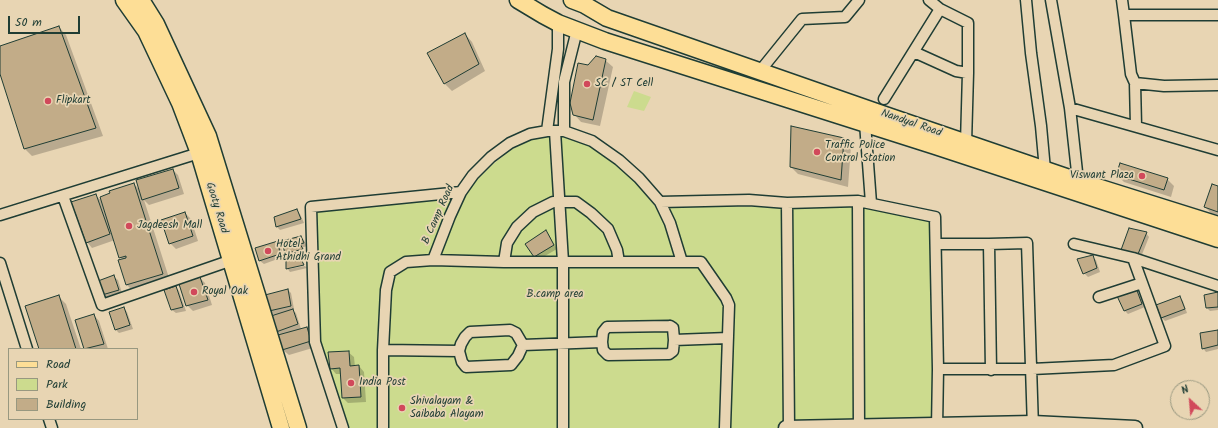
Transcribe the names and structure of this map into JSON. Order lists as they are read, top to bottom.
{
  "streets": {
    "main road": ["Nandyal Road", "Gooty Road"],
    "street": ["B Camp Road"]
  },
  "parks": ["B.camp area"],
  "places": [
    "SC / ST Cell",
    "Flipkart",
    "Traffic Police Control Station",
    "Viswant Plaza",
    "Jagdeesh Mall",
    "Hotel Athidhi Grand",
    "Royal Oak",
    "India Post",
    "Shivalayam & Saibaba Alayam"
  ],
  "legend": ["Road", "Park", "Building"],
  "scale_bar": "50 m",
  "north": "top left"
}
